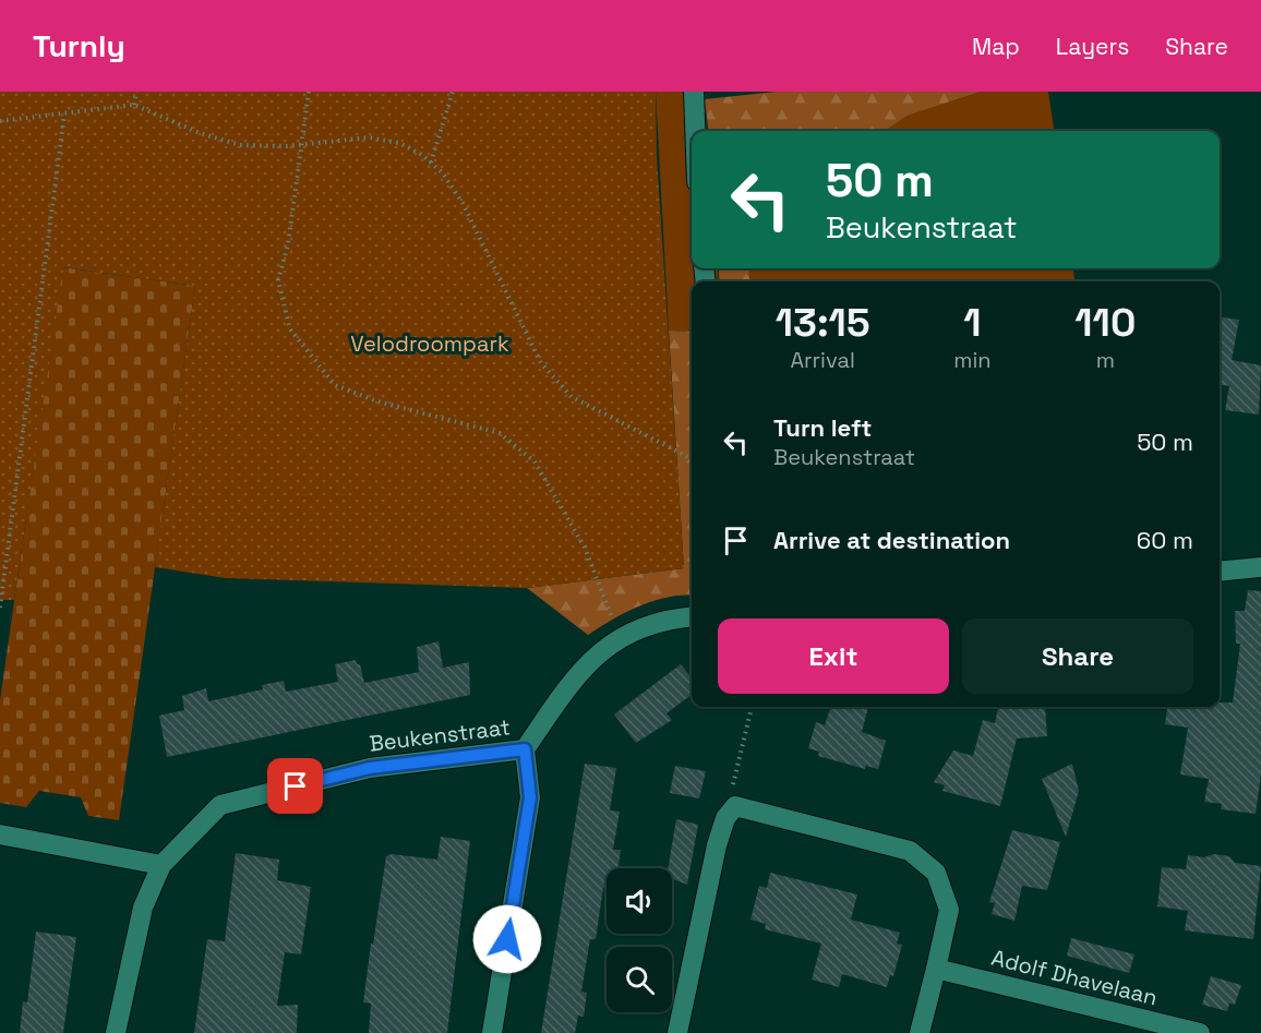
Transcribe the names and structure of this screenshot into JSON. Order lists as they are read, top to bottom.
{
  "streets": {
    "street": ["Beukenstraat", "Adolf Dhavelaan"]
  },
  "parks": ["Velodroompark"],
  "page": {
    "header": "Turnly",
    "nav": ["Map", "Layers", "Share"],
    "turn": ["50 m", "Beukenstraat"],
    "eta": [
      "13:15",
      "Arrival",
      "1",
      "min",
      "110",
      "m"
    ],
    "list": [
      {
        "name": "Turn left",
        "note": "Beukenstraat",
        "value": "50 m"
      },
      {
        "name": "Arrive at destination",
        "value": "60 m"
      }
    ],
    "buttons": ["Exit", "Share"]
  }
}
